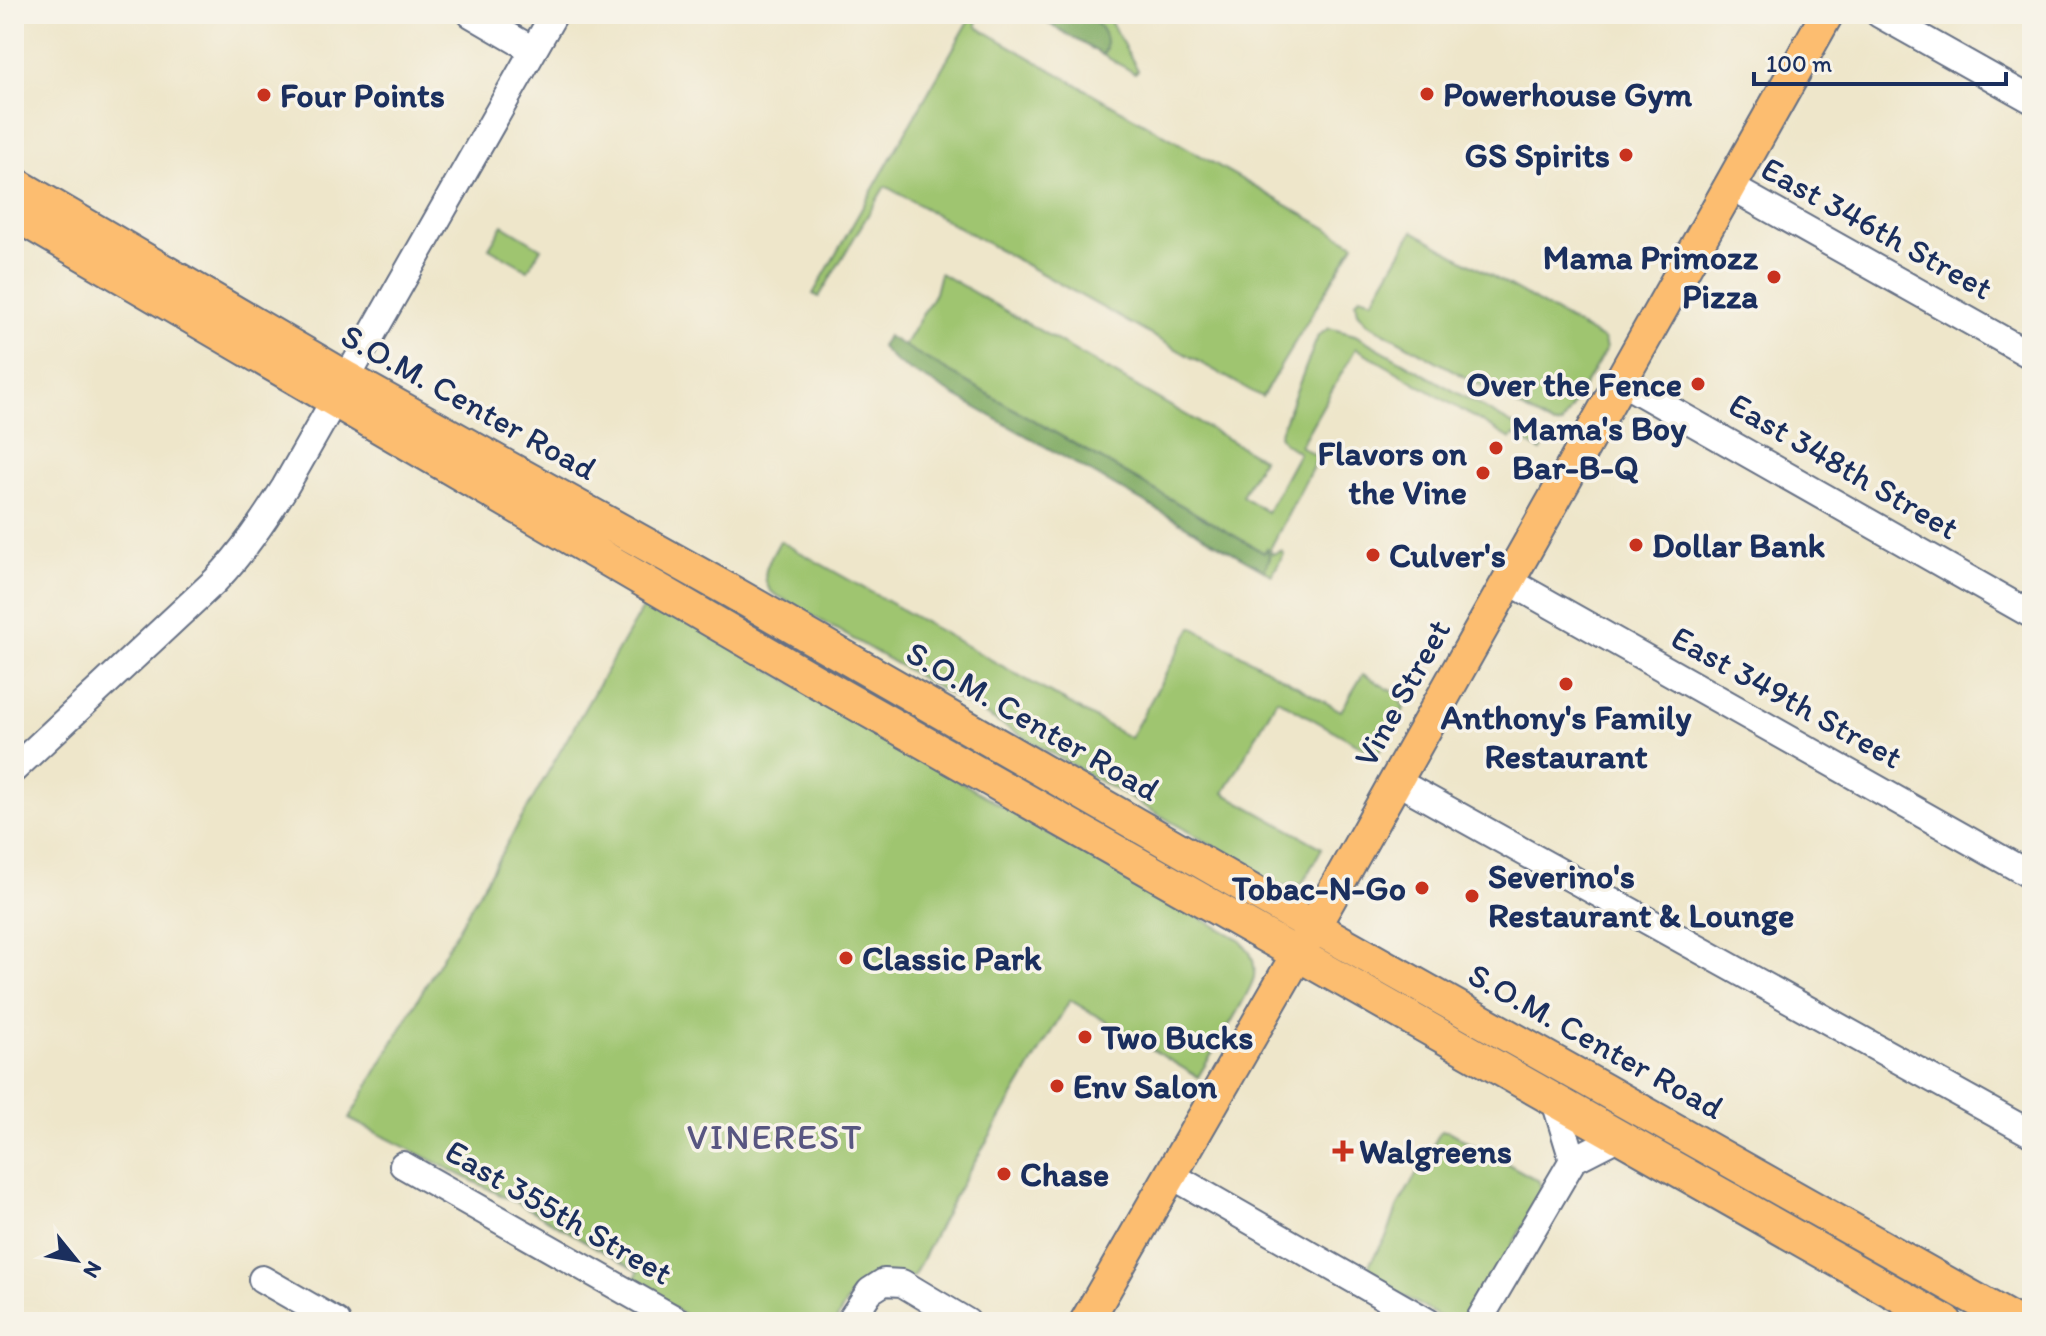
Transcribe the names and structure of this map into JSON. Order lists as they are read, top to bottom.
{
  "streets": {
    "main road": ["S.O.M. Center Road", "Vine Street"],
    "street": [
      "East 346th Street",
      "East 348th Street",
      "East 349th Street",
      "East 355th Street"
    ]
  },
  "crossings": [
    ["East 346th Street", "Vine Street"],
    ["S.O.M. Center Road", "Vine Street"],
    ["East 348th Street", "Vine Street"],
    ["Vine Street", "East 349th Street"]
  ],
  "districts": ["VINEREST"],
  "places": {
    "other": [
      "Powerhouse Gym",
      "Four Points",
      "GS Spirits",
      "Mama Primozz Pizza",
      "Over the Fence",
      "Mama's Boy Bar-B-Q",
      "Flavors on the Vine",
      "Dollar Bank",
      "Culver's",
      "Anthony's Family Restaurant",
      "Tobac-N-Go",
      "Severino's Restaurant & Lounge",
      "Classic Park",
      "Two Bucks",
      "Env Salon",
      "Chase"
    ],
    "health": ["Walgreens"]
  },
  "scale_bar": "100 m",
  "north": "bottom right"
}
